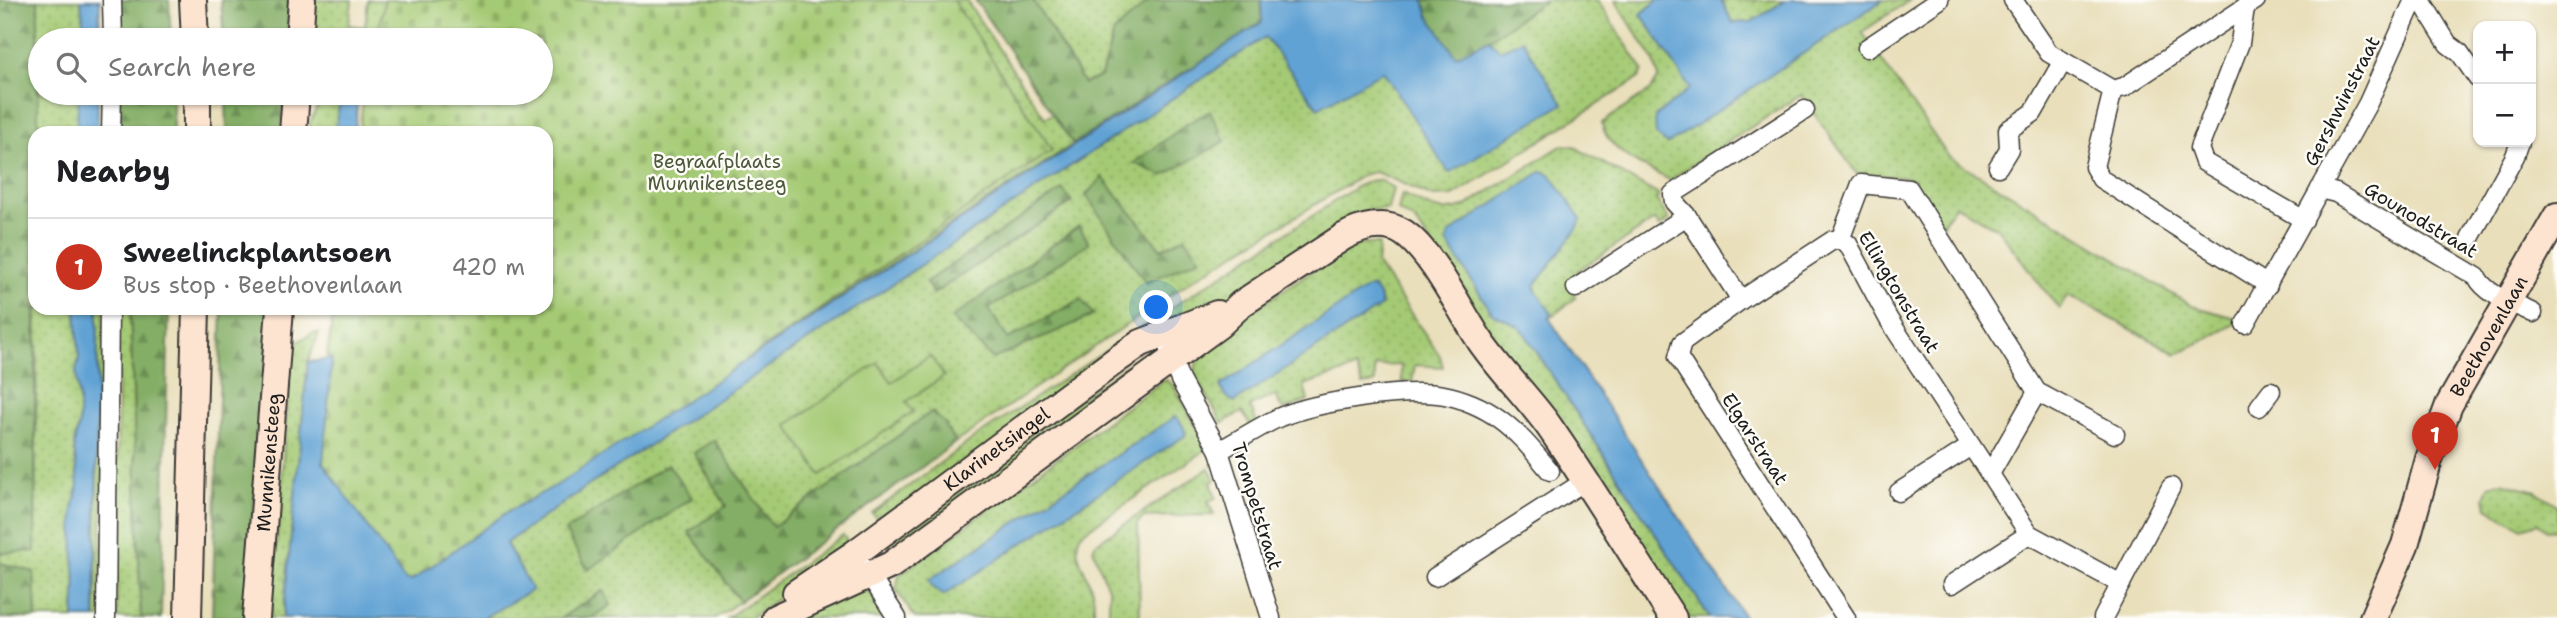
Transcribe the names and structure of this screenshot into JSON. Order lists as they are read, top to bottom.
{
  "streets": {
    "street": [
      "Gershwinstraat",
      "Gounodstraat",
      "Ellingtonstraat",
      "Beethovenlaan",
      "Elgarstraat",
      "Klarinetsingel",
      "Munnikensteeg",
      "Trompetstraat"
    ]
  },
  "crossings": [
    ["Gershwinstraat", "Gounodstraat"],
    ["Gounodstraat", "Beethovenlaan"],
    ["Ellingtonstraat", "Elgarstraat"],
    ["Klarinetsingel", "Trompetstraat"]
  ],
  "parks": ["Begraafplaats Munnikensteeg"],
  "page": {
    "map_buttons": ["+", "−"],
    "search": "Search here",
    "heading": "Nearby",
    "list": [
      {
        "mark": "1",
        "name": "Sweelinckplantsoen",
        "note": "Bus stop · Beethovenlaan",
        "value": "420 m"
      }
    ],
    "pins": "1"
  }
}
